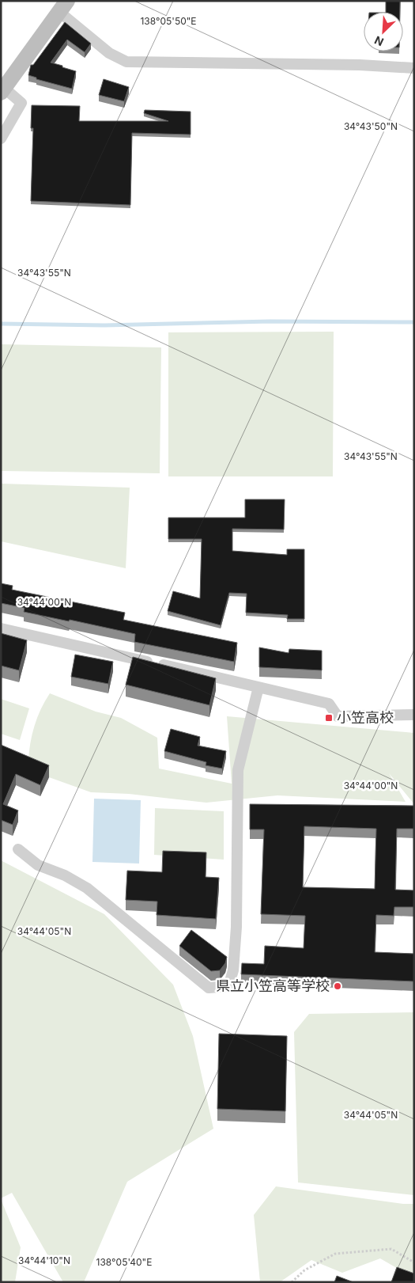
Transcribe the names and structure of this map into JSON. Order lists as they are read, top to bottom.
{
  "places": {
    "transit": ["小笠高校"],
    "other": ["県立小笠高等学校"]
  },
  "north": "bottom left",
  "coordinates": [
    "138°05'50\"E",
    "34°43'50\"N",
    "34°43'55\"N",
    "34°44'00\"N",
    "34°44'05\"N",
    "34°44'10\"N",
    "138°05'40\"E"
  ]
}
